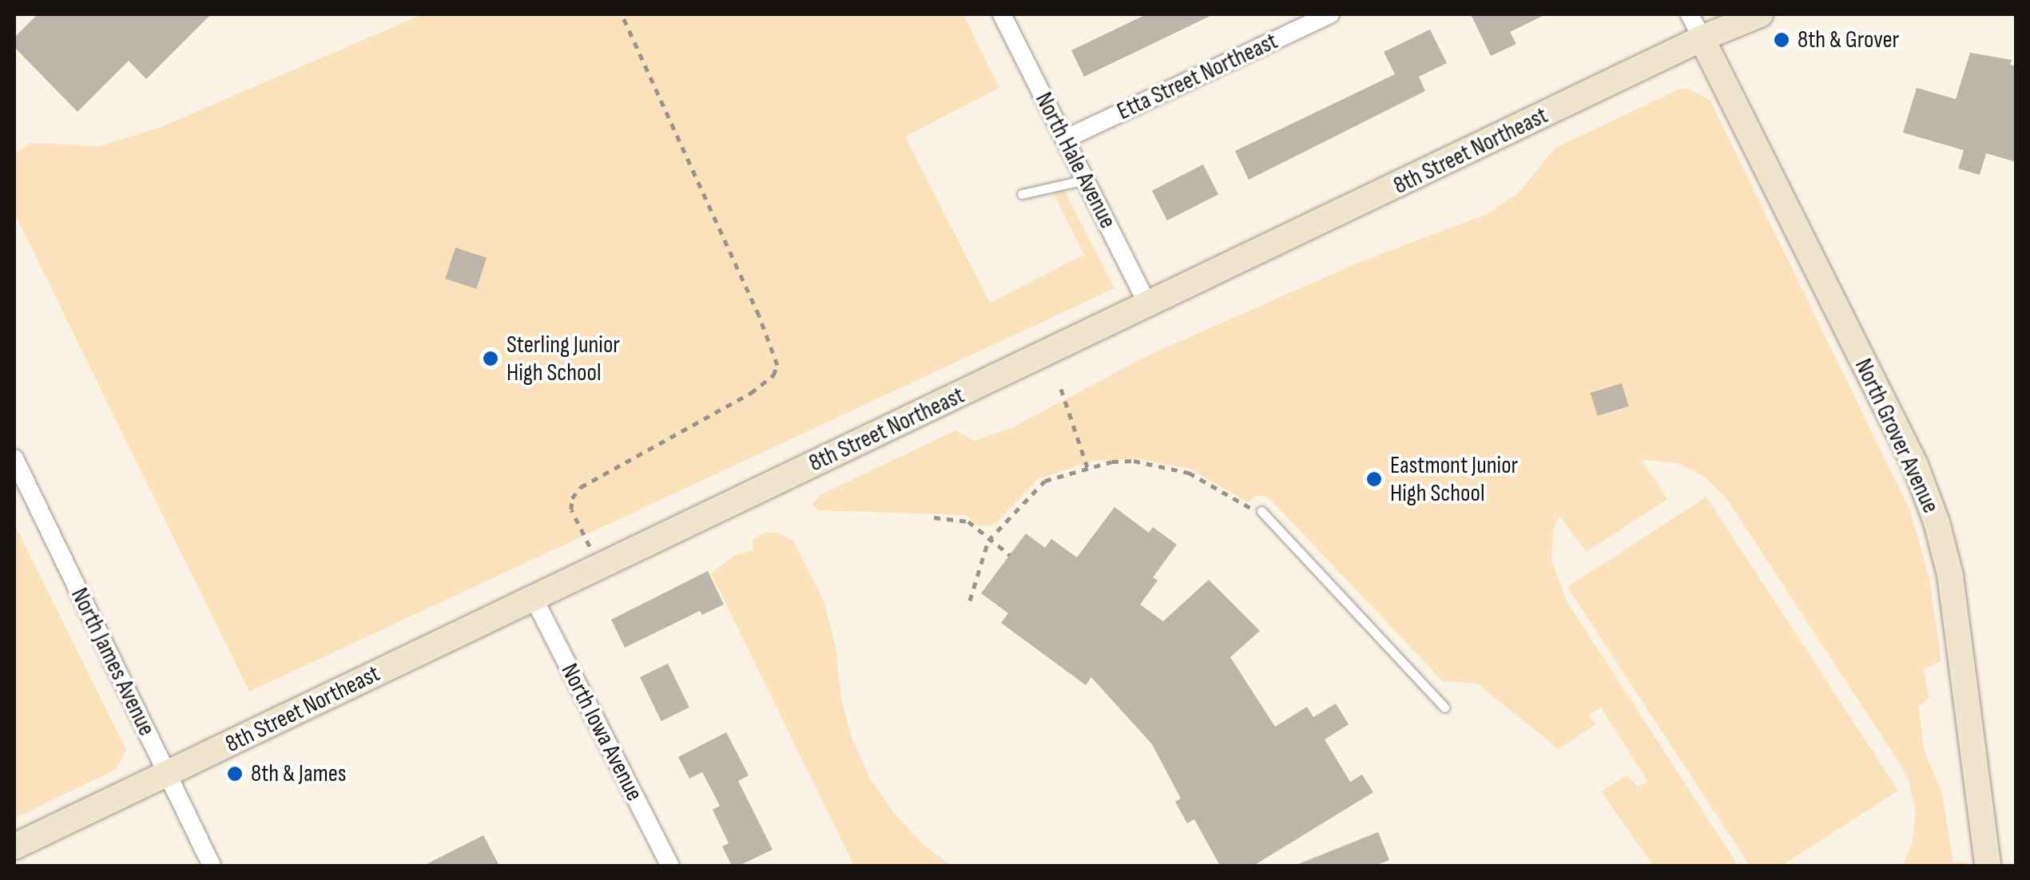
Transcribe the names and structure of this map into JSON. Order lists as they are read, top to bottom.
{
  "streets": {
    "street": [
      "Etta Street Northeast",
      "8th Street Northeast",
      "North Hale Avenue",
      "North Grover Avenue",
      "North James Avenue",
      "North Iowa Avenue"
    ]
  },
  "crossings": [
    ["Etta Street Northeast", "North Hale Avenue"],
    ["8th Street Northeast", "North Hale Avenue"],
    ["8th Street Northeast", "North Grover Avenue"],
    ["8th Street Northeast", "North James Avenue"],
    ["8th Street Northeast", "North Iowa Avenue"]
  ],
  "places": [
    "8th & Grover",
    "Sterling Junior High School",
    "Eastmont Junior High School",
    "8th & James"
  ]
}
